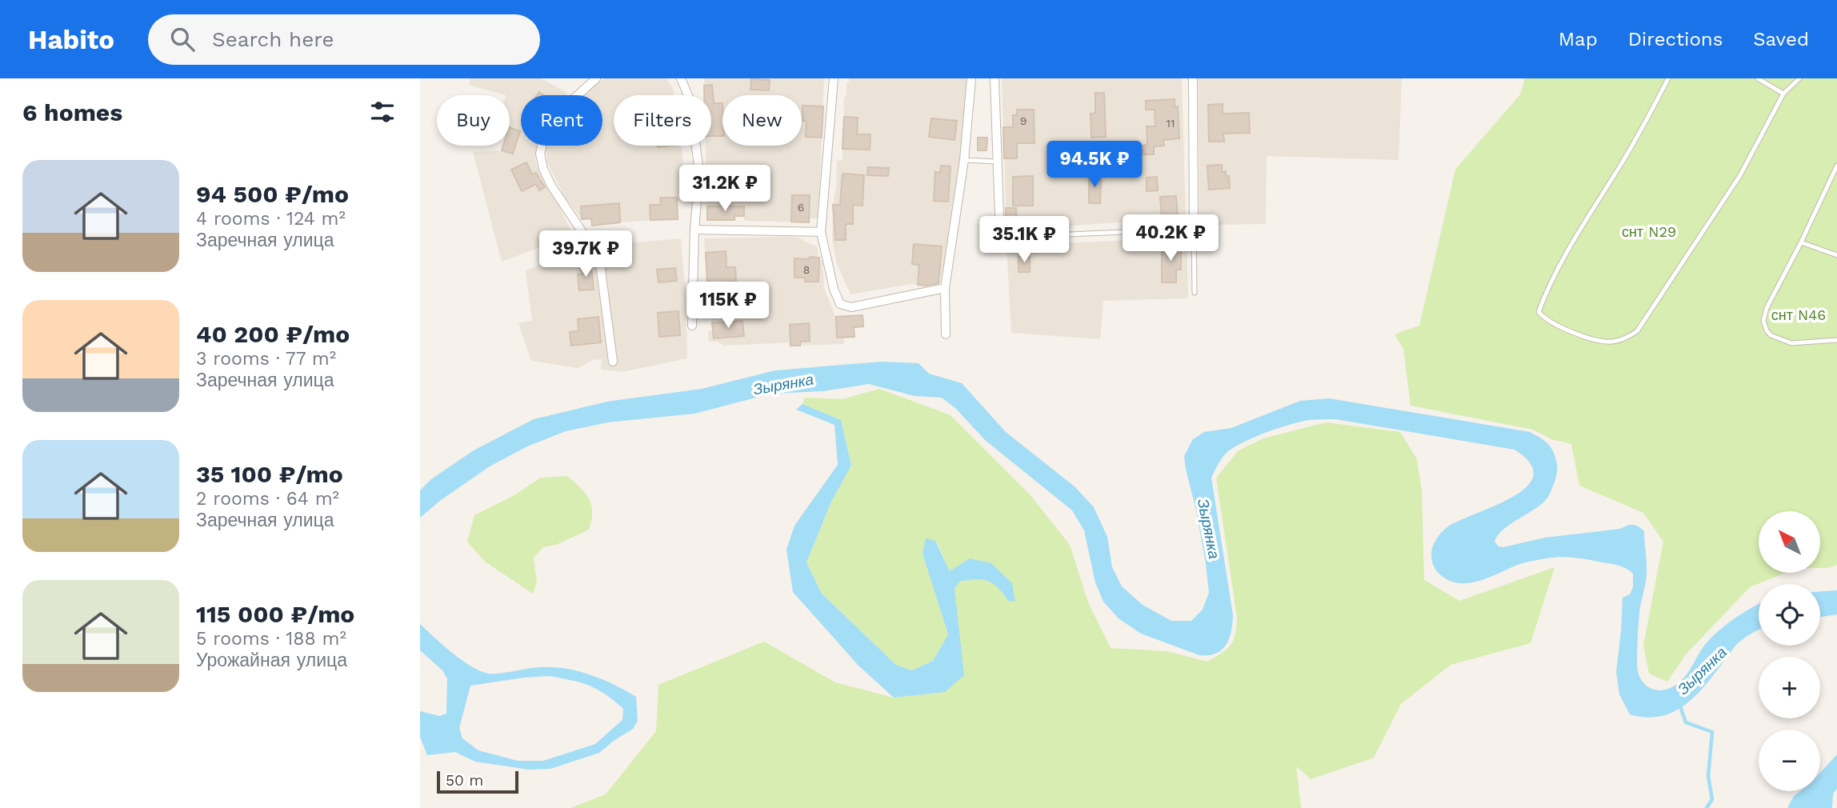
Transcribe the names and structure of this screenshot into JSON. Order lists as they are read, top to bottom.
{
  "water": ["Зырянка"],
  "parks": ["снт N29", "снт N46"],
  "house_numbers": [
    "9",
    "11",
    "6",
    "8"
  ],
  "scale_bar": "50 m",
  "north": "top left",
  "page": {
    "header": "Habito",
    "search": "Search here",
    "nav": ["Map", "Directions", "Saved"],
    "heading": "6 homes",
    "chip": [
      "Buy",
      "Rent",
      "Filters",
      "New"
    ],
    "price": [
      "94.5K ₽",
      "31.2K ₽",
      "40.2K ₽",
      "35.1K ₽",
      "39.7K ₽",
      "115K ₽"
    ],
    "list": [
      {
        "name": "94 500 ₽/mo",
        "note": "4 rooms · 124 m² · Заречная улица"
      },
      {
        "name": "40 200 ₽/mo",
        "note": "3 rooms · 77 m² · Заречная улица"
      },
      {
        "name": "35 100 ₽/mo",
        "note": "2 rooms · 64 m² · Заречная улица"
      },
      {
        "name": "115 000 ₽/mo",
        "note": "5 rooms · 188 m² · Урожайная улица"
      }
    ],
    "map_buttons": ["+", "−"],
    "scale": "50 m"
  }
}
